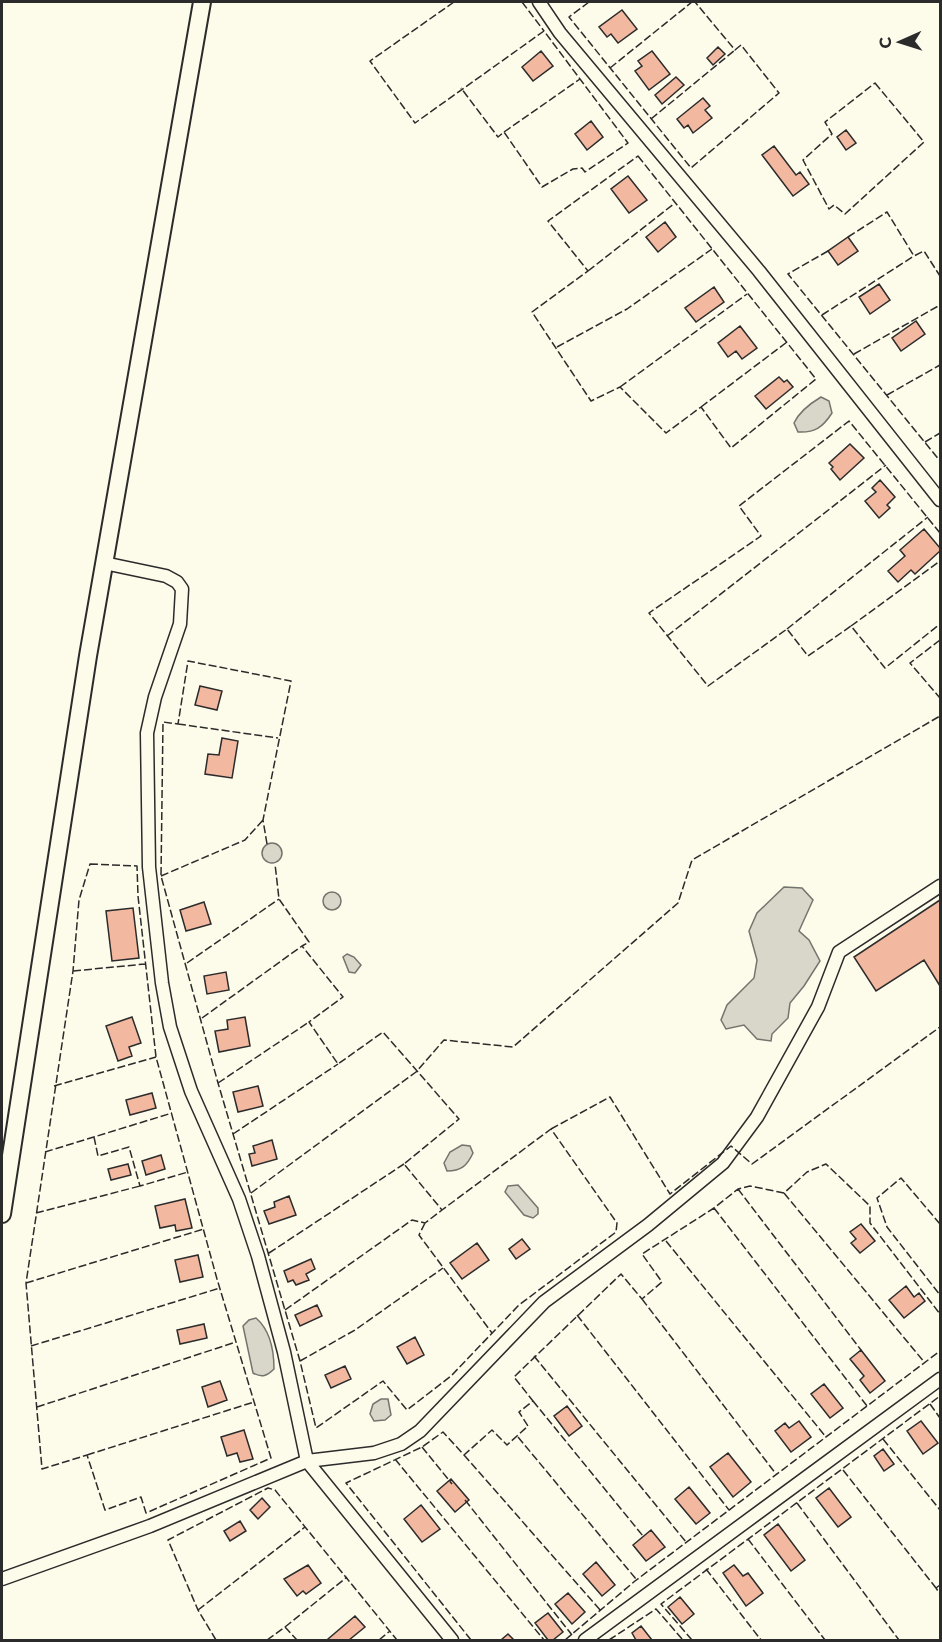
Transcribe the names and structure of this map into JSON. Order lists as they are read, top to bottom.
{
  "north": "left"
}
